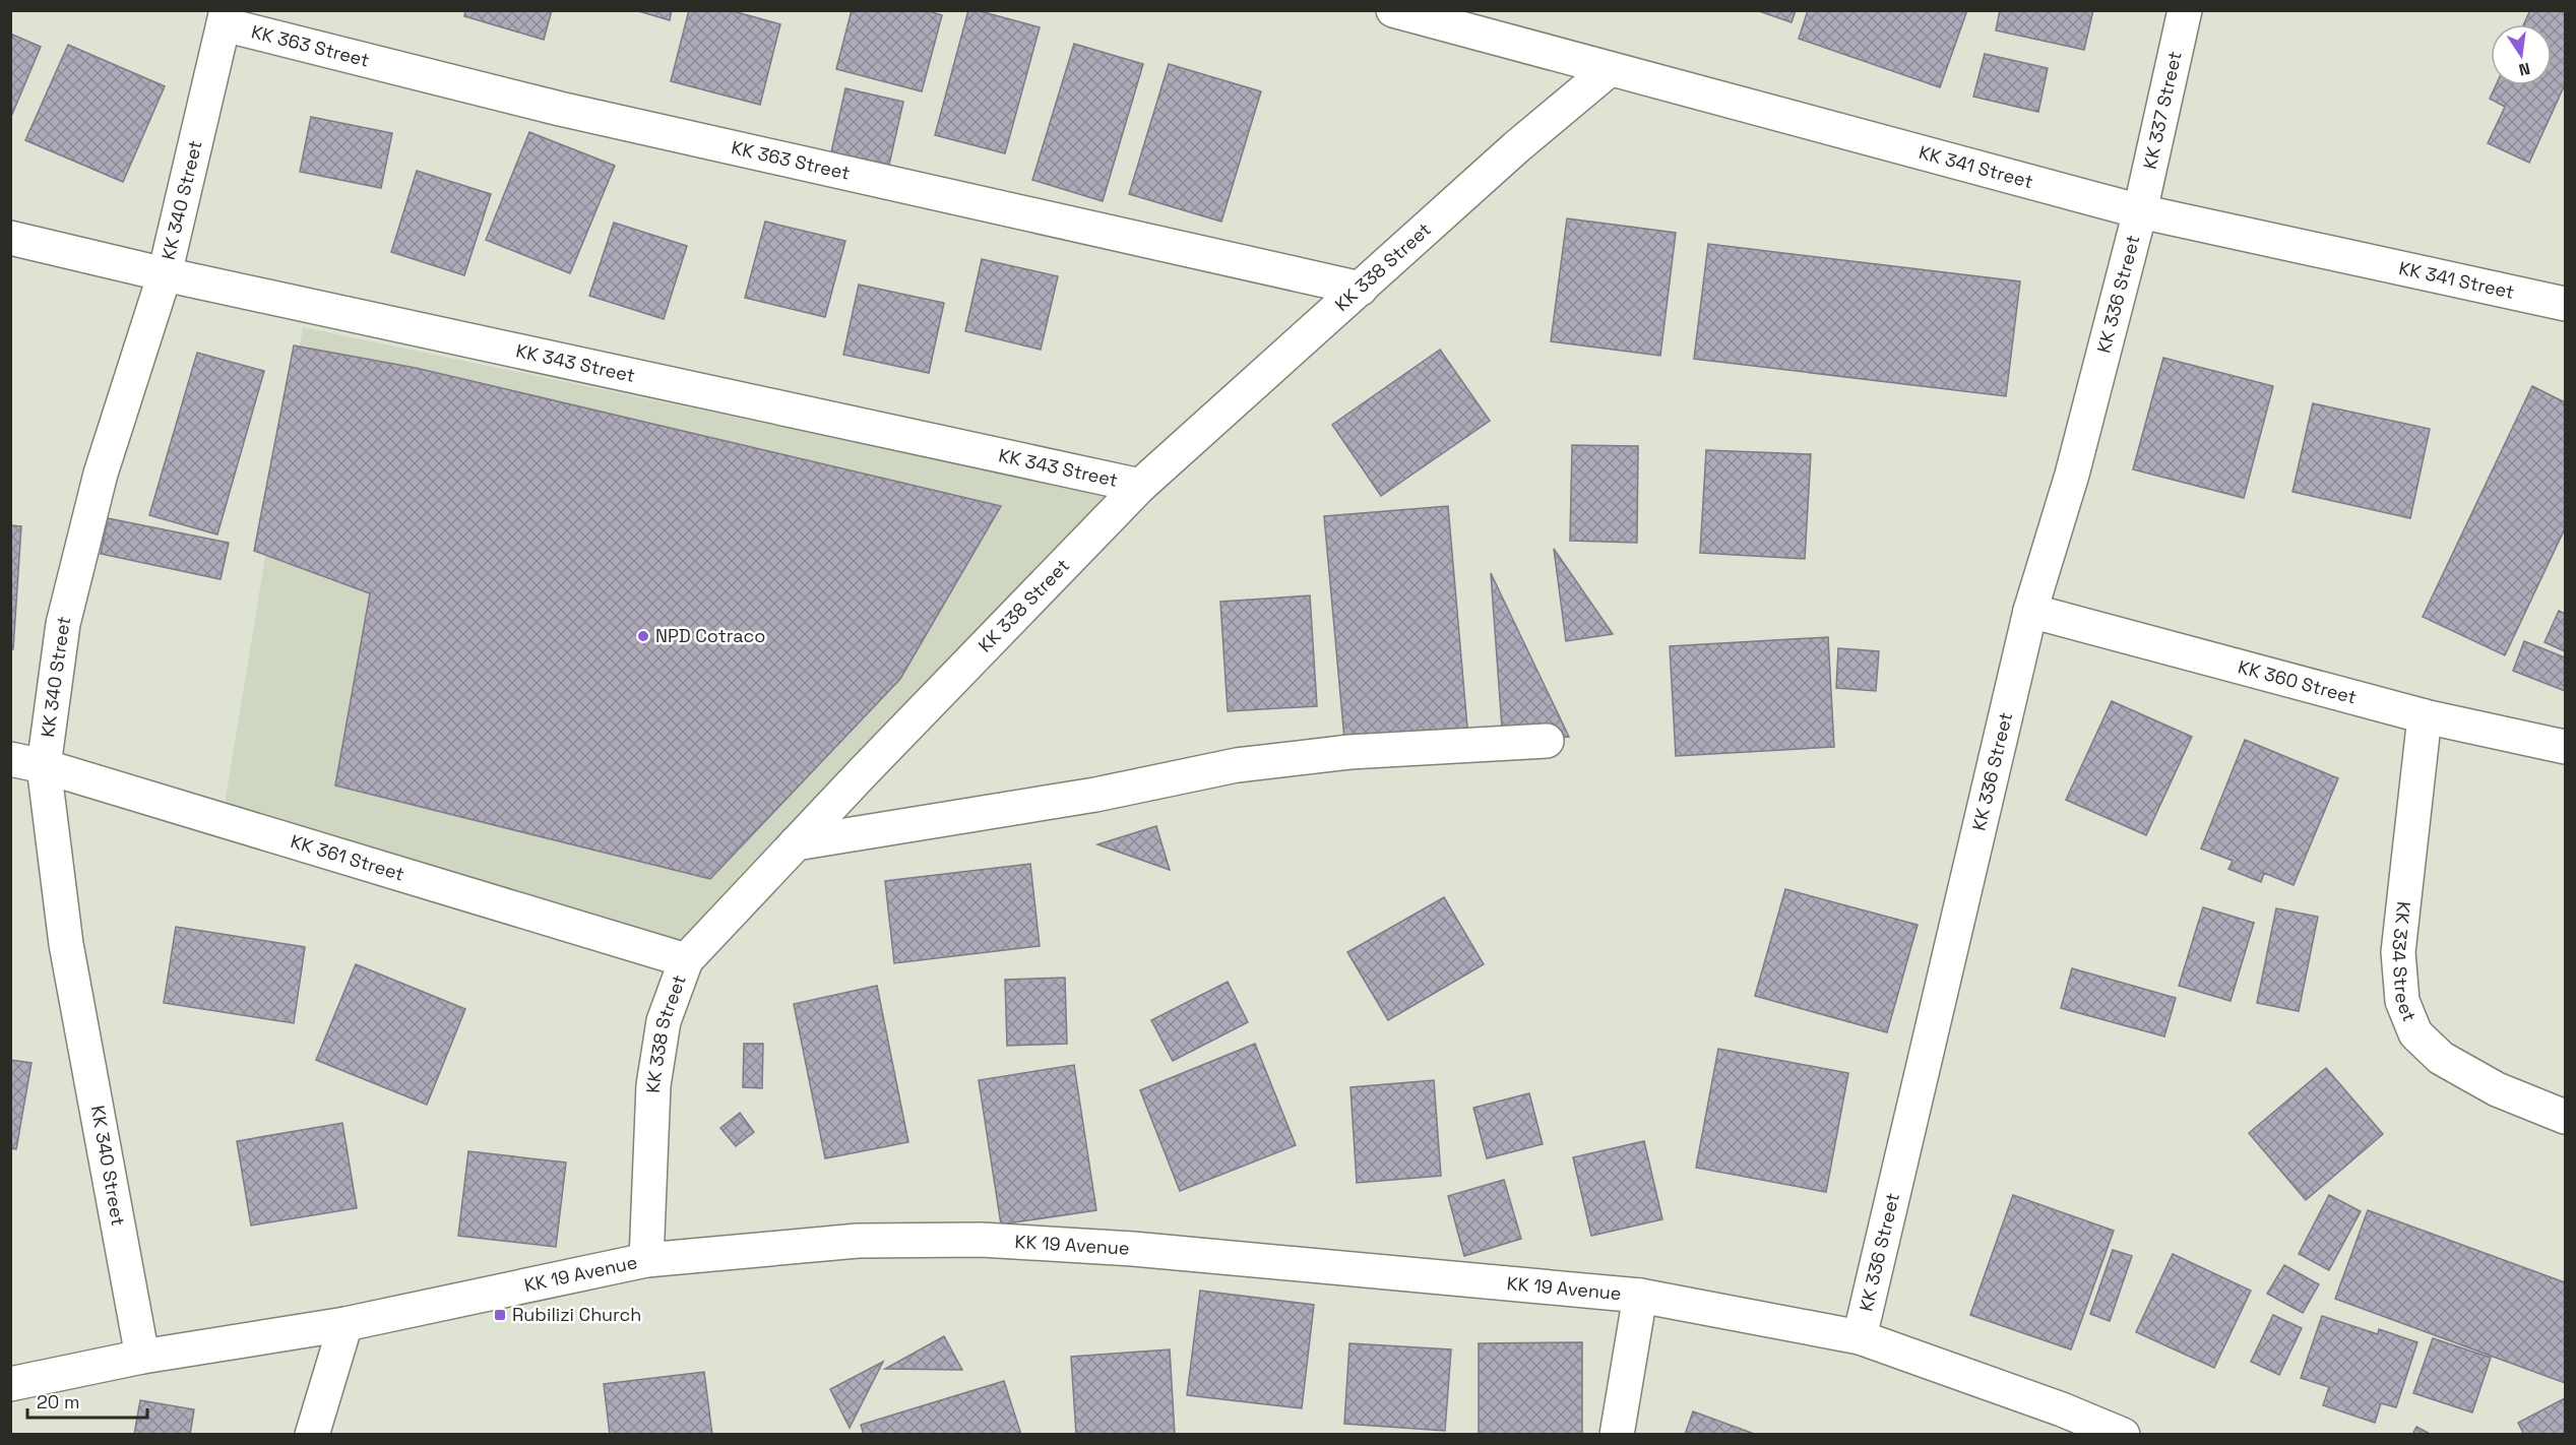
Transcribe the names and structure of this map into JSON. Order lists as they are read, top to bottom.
{
  "streets": {
    "street": [
      "KK 363 Street",
      "KK 337 Street",
      "KK 341 Street",
      "KK 340 Street",
      "KK 338 Street",
      "KK 336 Street",
      "KK 343 Street",
      "KK 360 Street",
      "KK 361 Street",
      "KK 334 Street",
      "KK 19 Avenue"
    ]
  },
  "crossings": [
    ["KK 363 Street", "KK 340 Street"],
    ["KK 363 Street", "KK 338 Street"],
    ["KK 337 Street", "KK 341 Street"],
    ["KK 337 Street", "KK 336 Street"],
    ["KK 341 Street", "KK 338 Street"],
    ["KK 341 Street", "KK 336 Street"],
    ["KK 340 Street", "KK 343 Street"],
    ["KK 340 Street", "KK 361 Street"],
    ["KK 340 Street", "KK 19 Avenue"],
    ["KK 338 Street", "KK 343 Street"],
    ["KK 338 Street", "KK 361 Street"],
    ["KK 338 Street", "KK 19 Avenue"],
    ["KK 336 Street", "KK 360 Street"],
    ["KK 336 Street", "KK 19 Avenue"],
    ["KK 360 Street", "KK 334 Street"]
  ],
  "places": {
    "other": ["NPD Cotraco"],
    "transit": ["Rubilizi Church"]
  },
  "scale_bar": "20 m",
  "north": "bottom"
}
